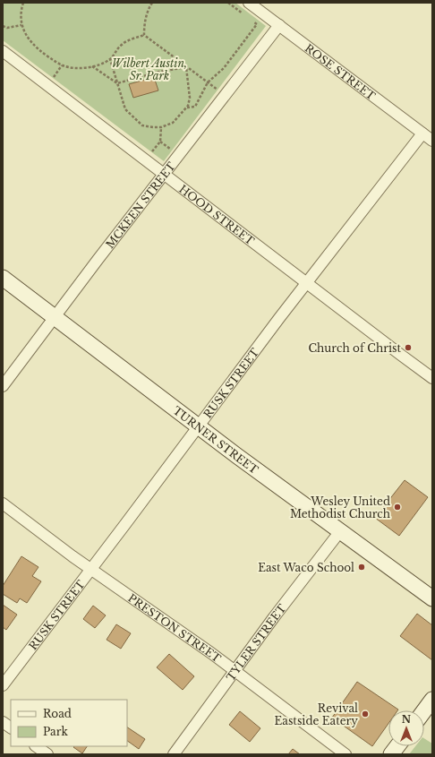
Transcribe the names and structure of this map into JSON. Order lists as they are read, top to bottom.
{
  "streets": {
    "street": [
      "ROSE STREET",
      "MCKEEN STREET",
      "HOOD STREET",
      "RUSK STREET",
      "TURNER STREET",
      "PRESTON STREET",
      "TYLER STREET"
    ]
  },
  "crossings": [
    ["ROSE STREET", "MCKEEN STREET"],
    ["ROSE STREET", "RUSK STREET"],
    ["MCKEEN STREET", "HOOD STREET"],
    ["MCKEEN STREET", "TURNER STREET"],
    ["HOOD STREET", "RUSK STREET"],
    ["RUSK STREET", "TURNER STREET"],
    ["RUSK STREET", "PRESTON STREET"],
    ["TURNER STREET", "TYLER STREET"],
    ["PRESTON STREET", "TYLER STREET"]
  ],
  "parks": ["Wilbert Austin, Sr. Park"],
  "places": [
    "Church of Christ",
    "Wesley United Methodist Church",
    "East Waco School",
    "Revival Eastside Eatery"
  ],
  "legend": ["Road", "Park"],
  "north": "top"
}
